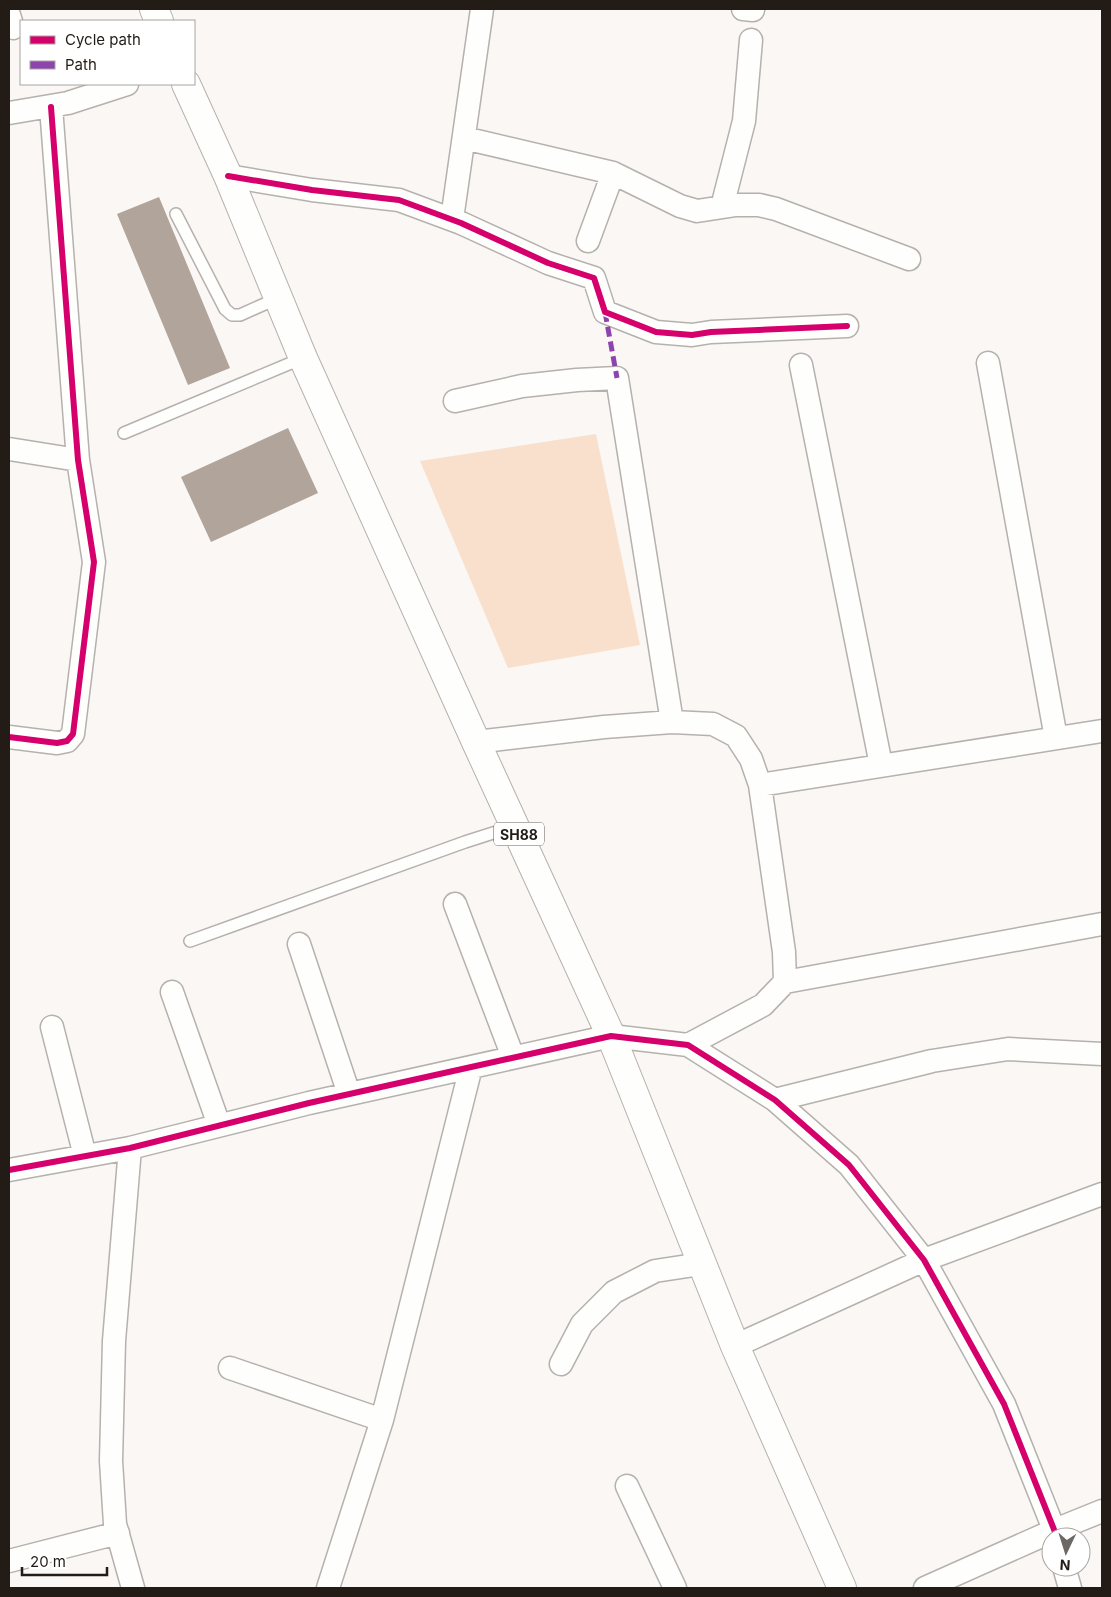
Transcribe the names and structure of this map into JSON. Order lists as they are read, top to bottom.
{
  "streets": {
    "main road": ["SH88"]
  },
  "legend": ["Cycle path", "Path"],
  "scale_bar": "20 m",
  "north": "bottom"
}
